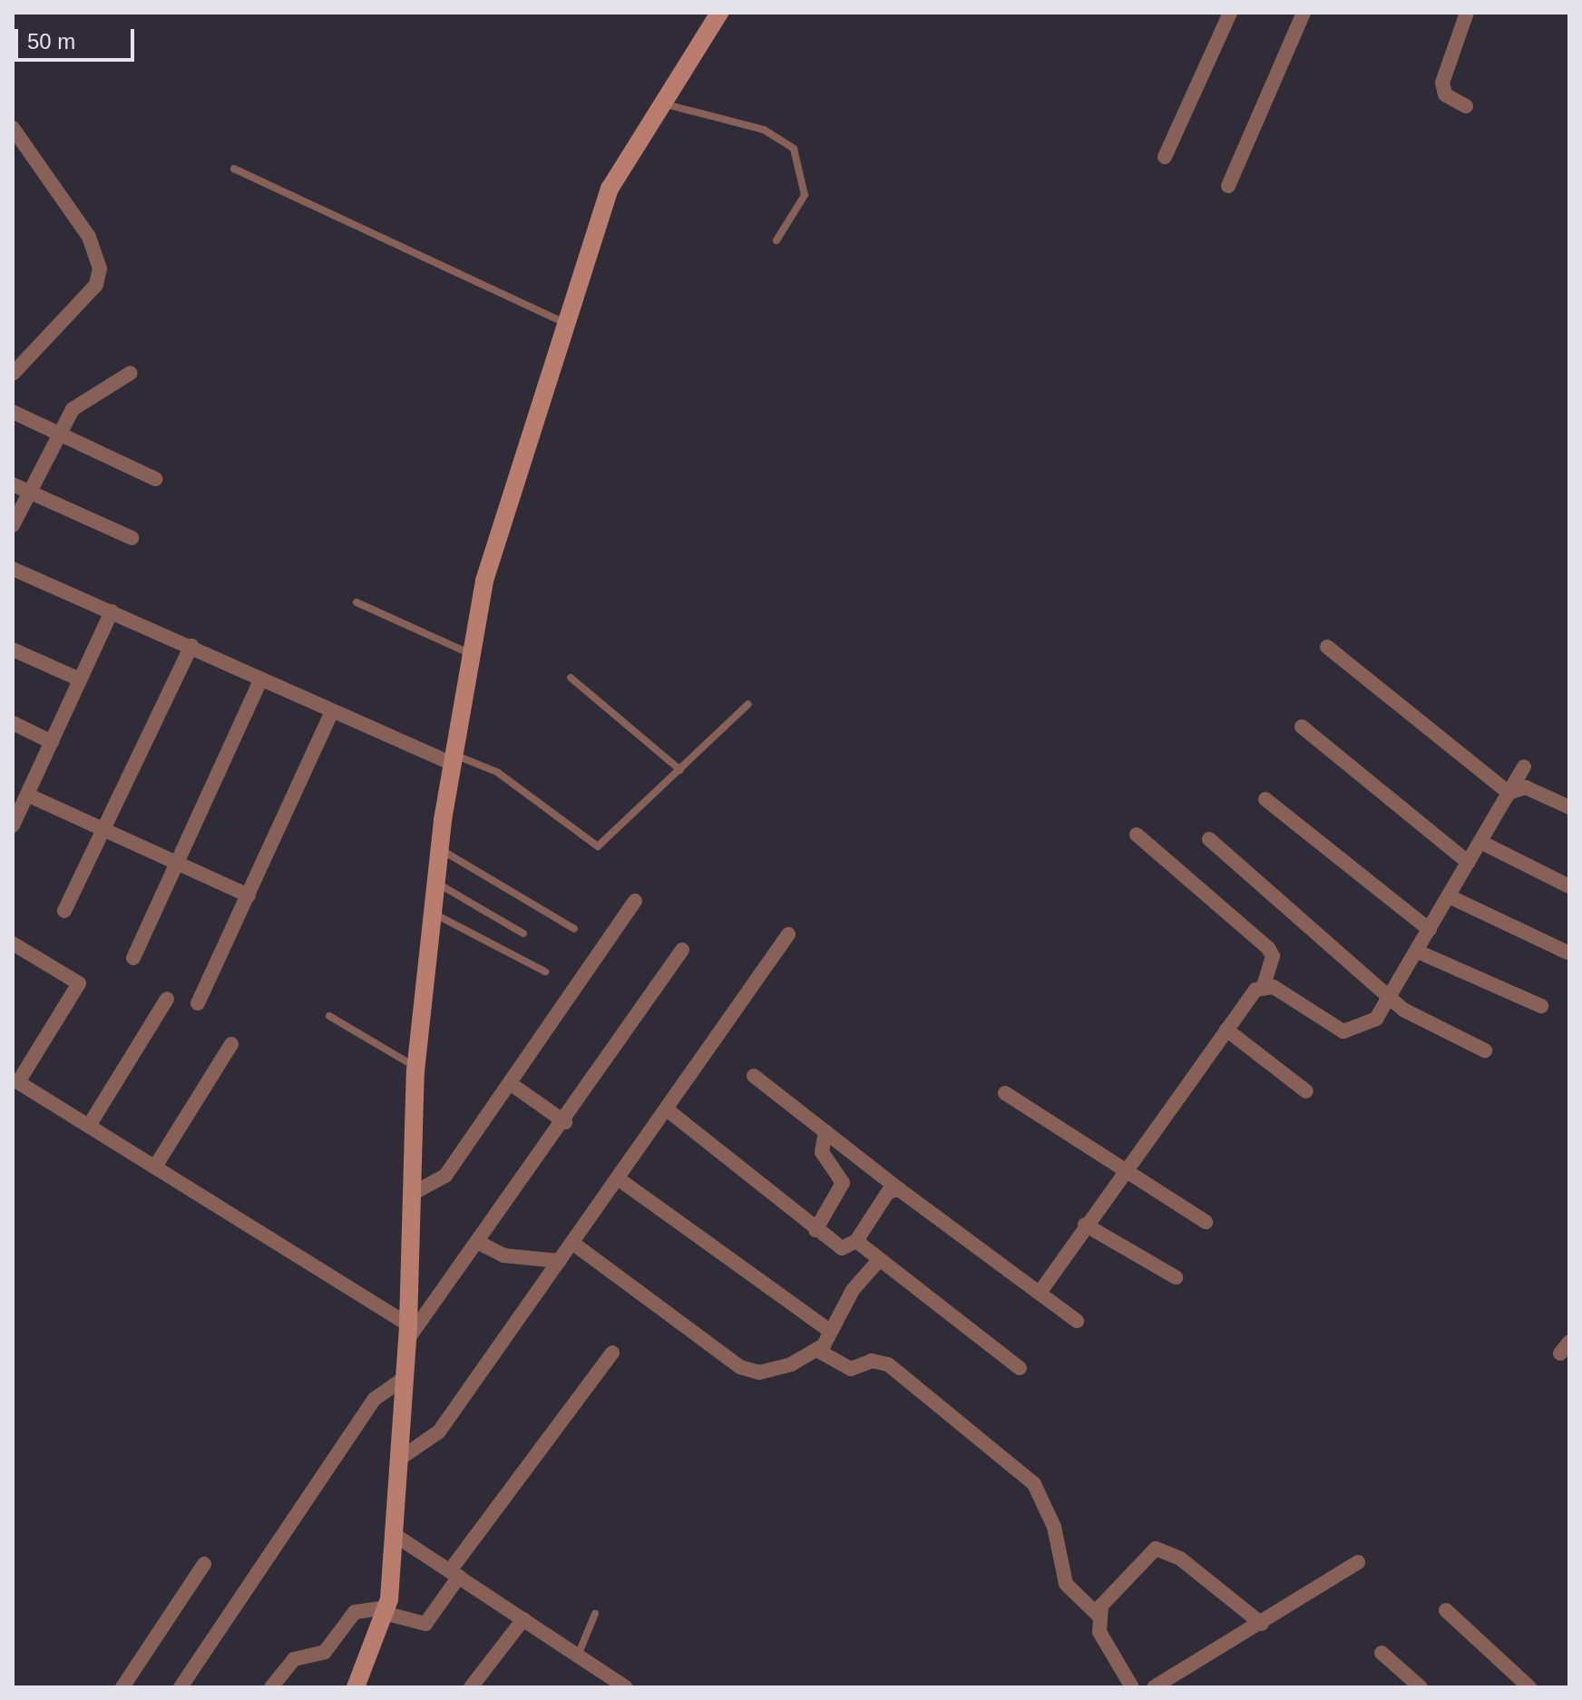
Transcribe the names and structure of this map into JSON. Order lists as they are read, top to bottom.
{
  "scale_bar": "50 m"
}
